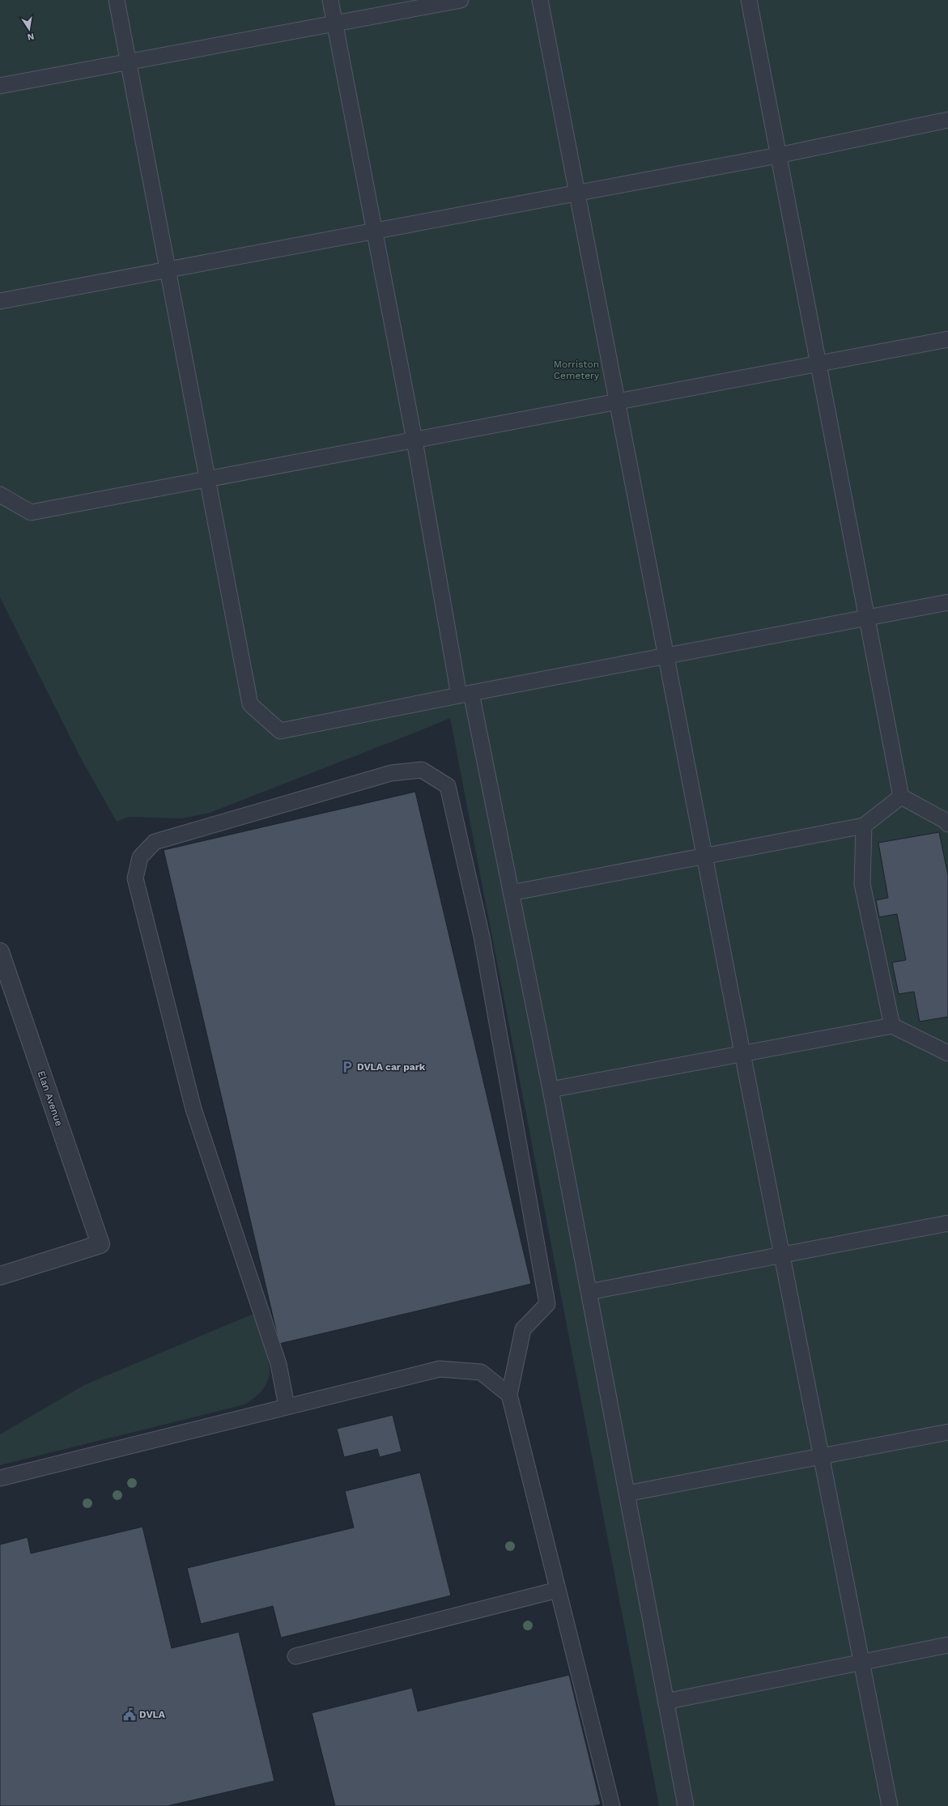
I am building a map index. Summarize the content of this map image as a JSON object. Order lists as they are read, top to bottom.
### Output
{
  "streets": {
    "street": ["Elan Avenue"]
  },
  "parks": ["Morriston Cemetery"],
  "places": {
    "parking": ["DVLA car park"],
    "public building": ["DVLA"]
  },
  "north": "bottom"
}
